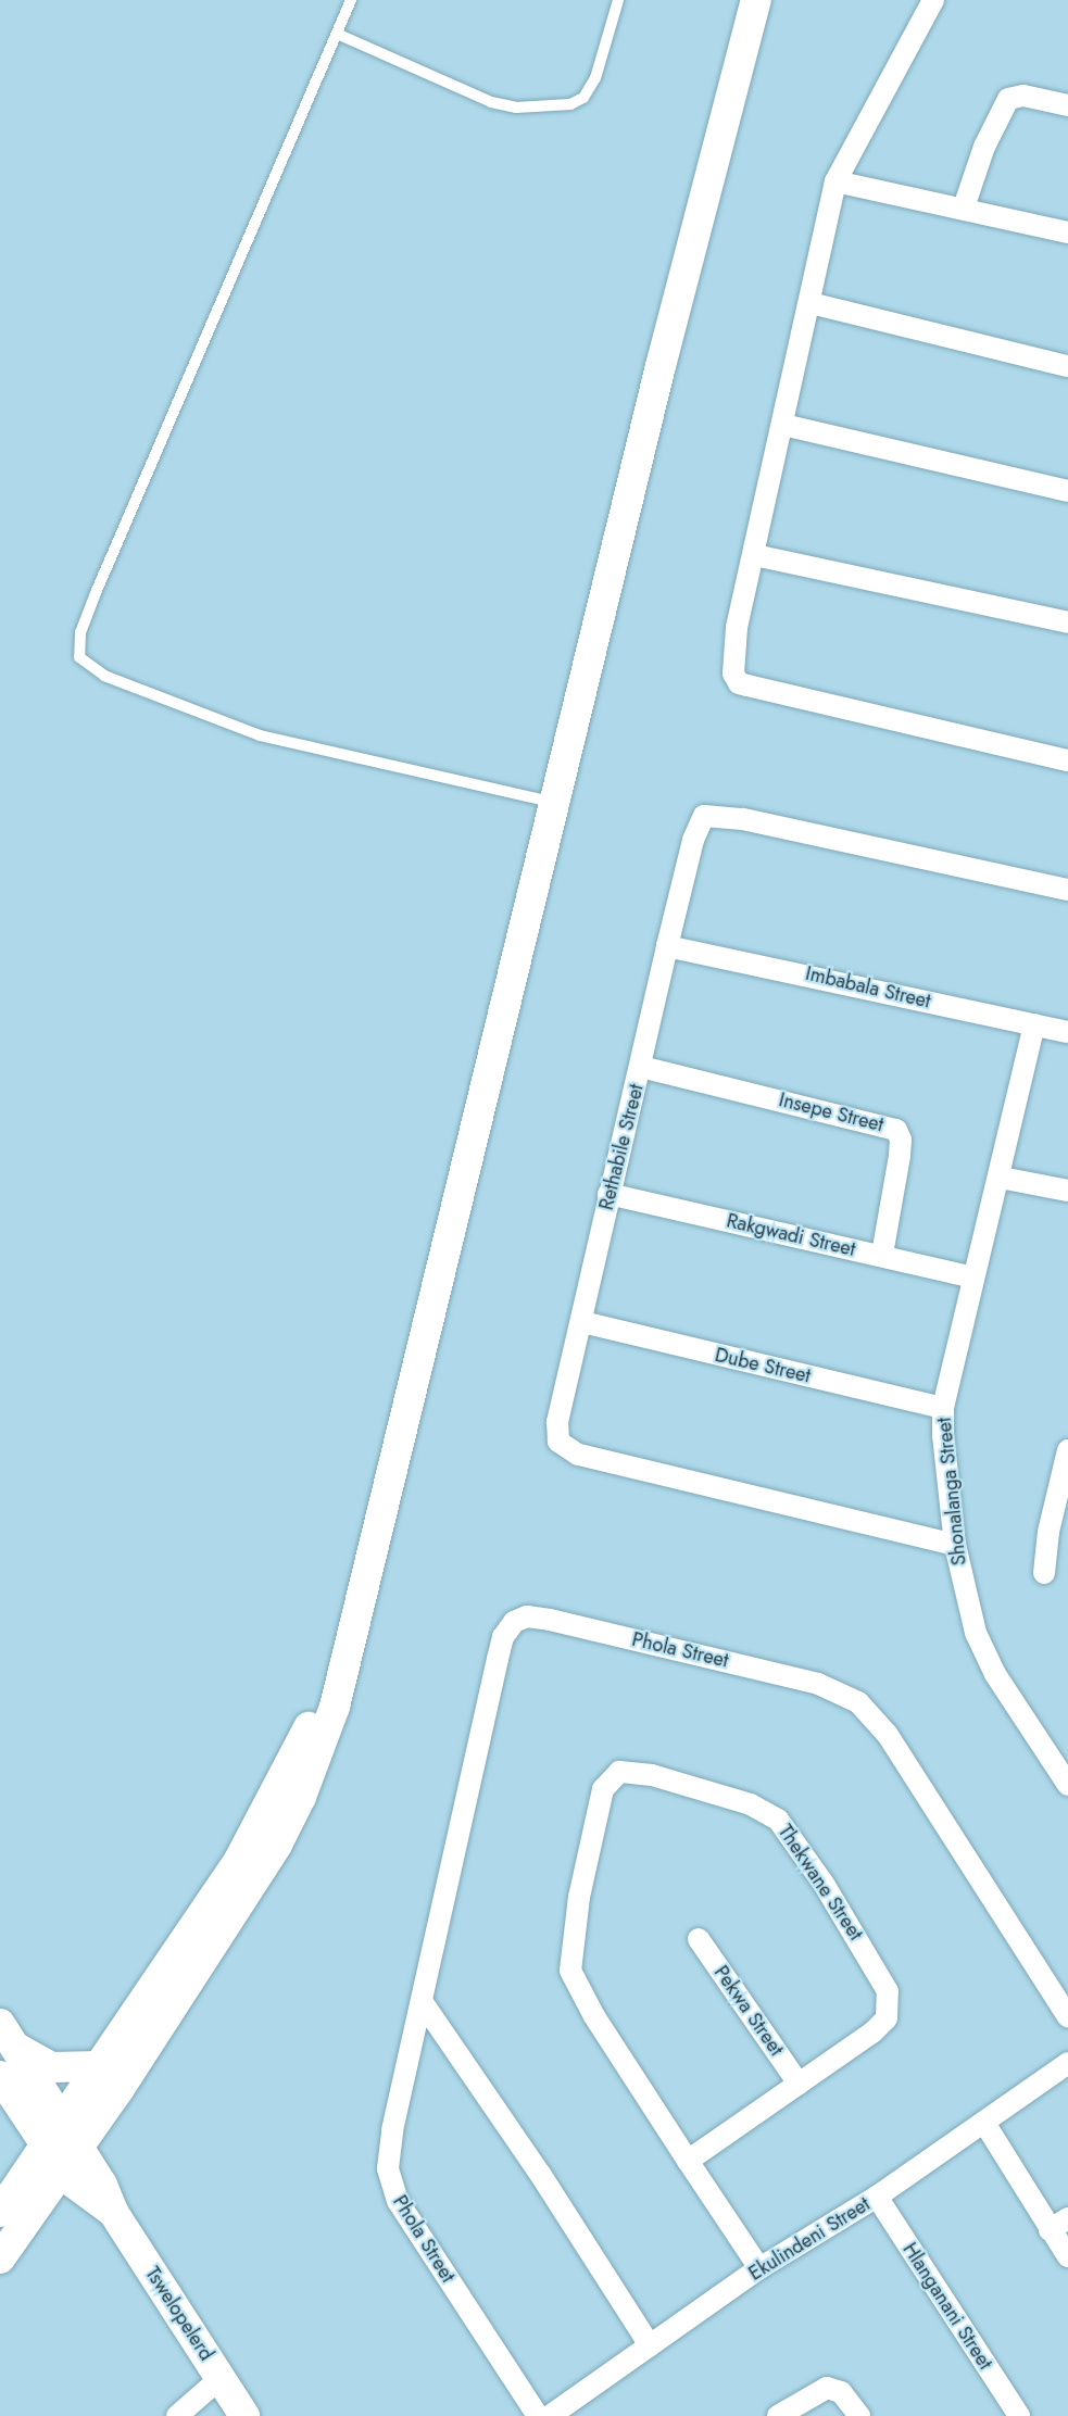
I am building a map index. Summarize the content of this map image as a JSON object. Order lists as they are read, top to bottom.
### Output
{
  "streets": {
    "main road": ["Tswelopelerd"],
    "street": [
      "Imbabala Street",
      "Insepe Street",
      "Rethabile Street",
      "Rakgwadi Street",
      "Dube Street",
      "Shonalanga Street",
      "Phola Street",
      "Thekwane Street",
      "Pekwa Street",
      "Ekulindeni Street",
      "Hlanganani Street"
    ]
  },
  "crossings": [
    ["Imbabala Street", "Rethabile Street"],
    ["Imbabala Street", "Shonalanga Street"],
    ["Insepe Street", "Rethabile Street"],
    ["Insepe Street", "Rakgwadi Street"],
    ["Rethabile Street", "Rakgwadi Street"],
    ["Rethabile Street", "Dube Street"],
    ["Rethabile Street", "Shonalanga Street"],
    ["Rakgwadi Street", "Shonalanga Street"],
    ["Dube Street", "Shonalanga Street"],
    ["Thekwane Street", "Pekwa Street"],
    ["Thekwane Street", "Ekulindeni Street"],
    ["Ekulindeni Street", "Hlanganani Street"]
  ]
}
